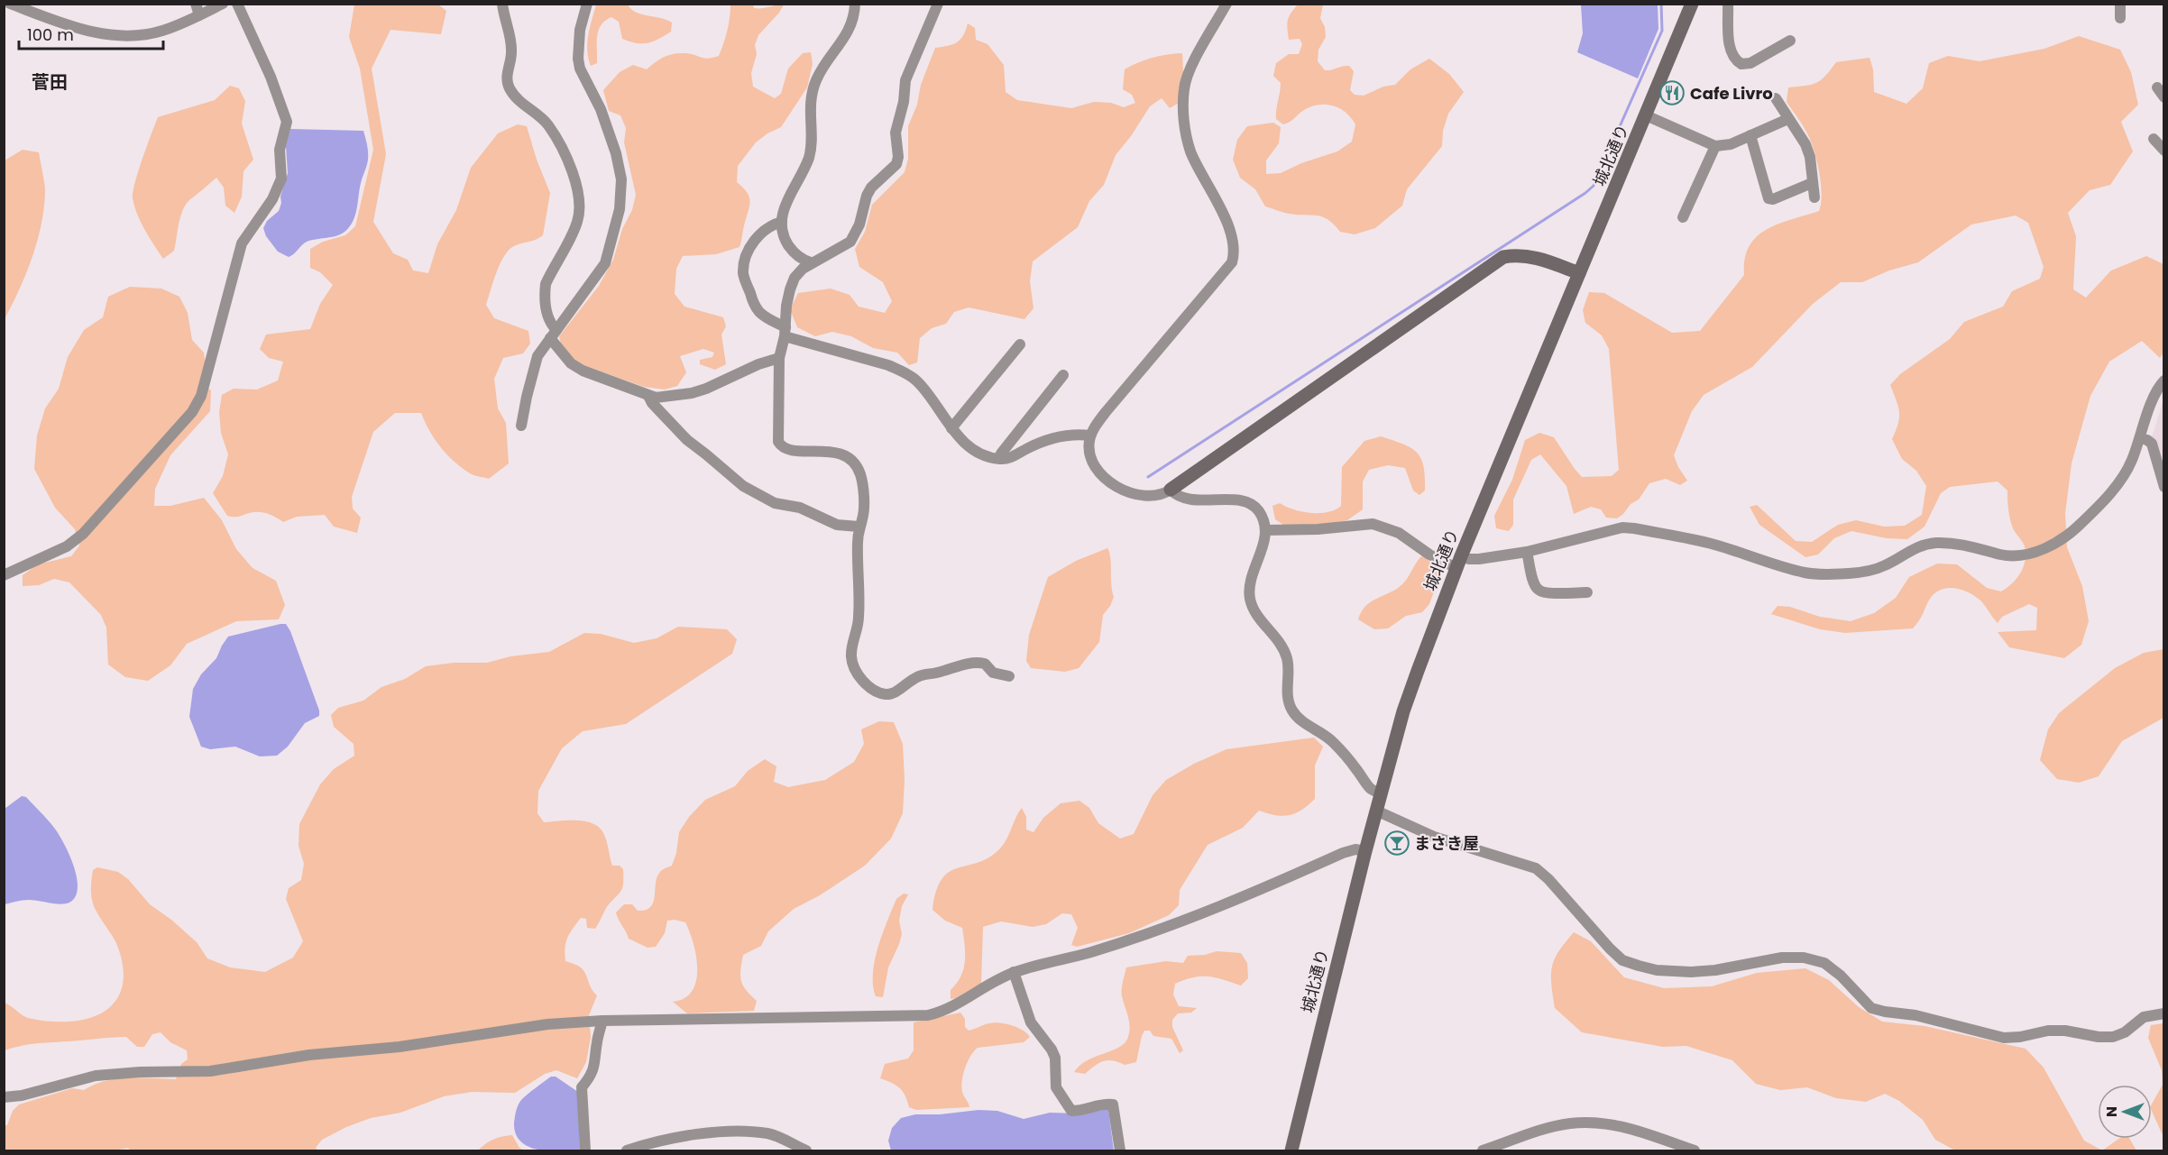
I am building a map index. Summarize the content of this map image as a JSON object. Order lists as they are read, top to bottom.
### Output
{
  "streets": {
    "street": ["城北通り"]
  },
  "districts": ["菅田"],
  "places": {
    "restaurant": ["Cafe Livro"],
    "bar": ["まさき屋"]
  },
  "scale_bar": "100 m",
  "north": "left"
}
